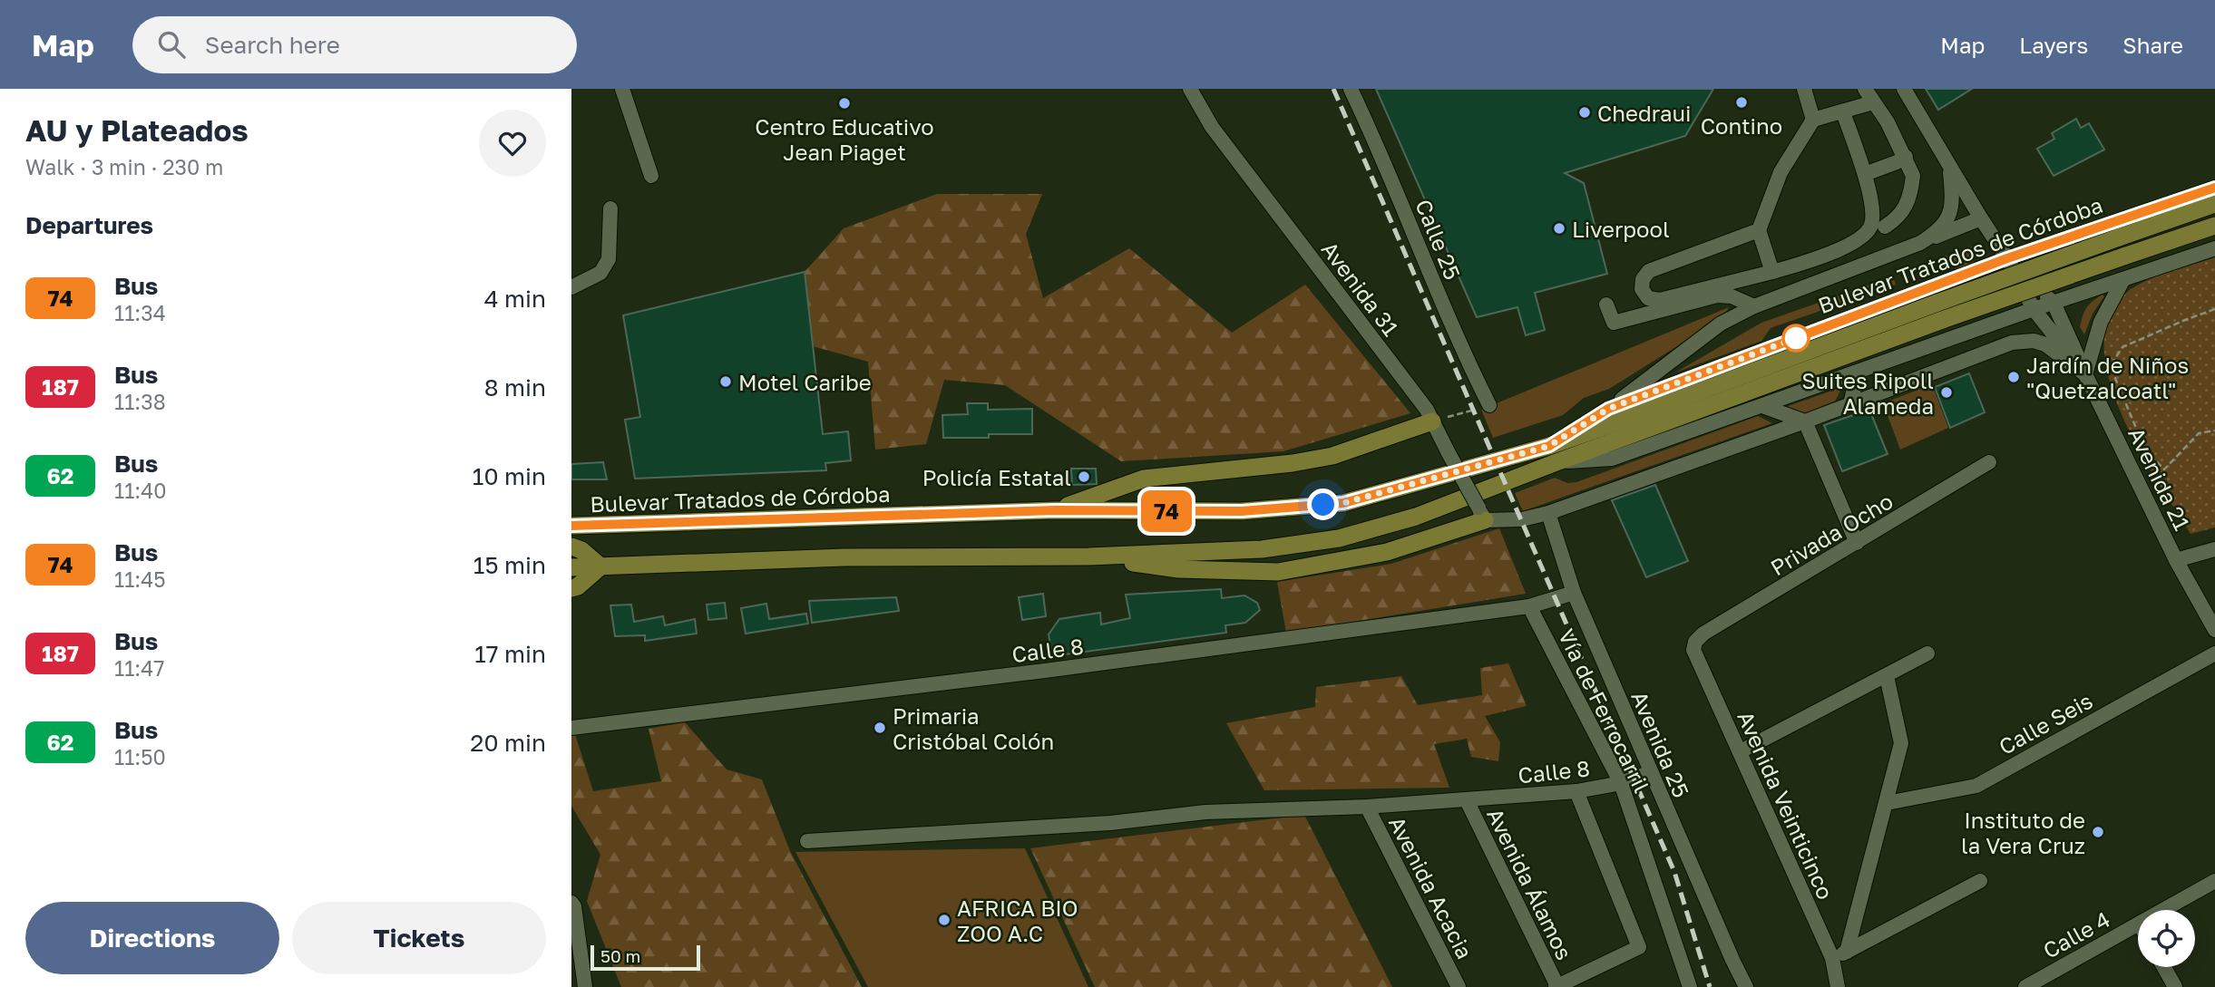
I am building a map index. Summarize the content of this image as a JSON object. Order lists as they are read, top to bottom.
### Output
{
  "streets": {
    "main road": ["Bulevar Tratados de Córdoba"],
    "street": [
      "Calle 25",
      "Avenida 31",
      "Avenida 21",
      "Privada Ocho",
      "Calle 8",
      "Vía de Ferrocarril",
      "Calle Seis",
      "Avenida 25",
      "Avenida Veinticinco",
      "Avenida Álamos",
      "Avenida Acacia",
      "Calle 4"
    ]
  },
  "crossings": [
    ["Bulevar Tratados de Córdoba", "Avenida 21"],
    ["Privada Ocho", "Avenida Veinticinco"],
    ["Calle 8", "Vía de Ferrocarril"],
    ["Calle 8", "Avenida 25"],
    ["Calle 8", "Avenida Álamos"],
    ["Calle 8", "Avenida Acacia"],
    ["Vía de Ferrocarril", "Avenida 25"]
  ],
  "places": [
    "Contino",
    "Centro Educativo Jean Piaget",
    "Chedraui",
    "Liverpool",
    "Jardín de Niños \"Quetzalcoatl\"",
    "Motel Caribe",
    "Suites Ripoll Alameda",
    "Policía Estatal",
    "Primaria Cristóbal Colón",
    "Instituto de la Vera Cruz",
    "AFRICA BIO ZOO A.C"
  ],
  "lines": ["bus line 74"],
  "scale_bar": "50 m",
  "page": {
    "header": "Map",
    "search": "Search here",
    "nav": ["Map", "Layers", "Share"],
    "heading": [
      ["AU y Plateados", "Walk · 3 min · 230 m"],
      "Departures"
    ],
    "on_map": "74",
    "list": [
      {
        "mark": "74",
        "name": "Bus",
        "note": "11:34",
        "value": "4 min"
      },
      {
        "mark": "187",
        "name": "Bus",
        "note": "11:38",
        "value": "8 min"
      },
      {
        "mark": "62",
        "name": "Bus",
        "note": "11:40",
        "value": "10 min"
      },
      {
        "mark": "74",
        "name": "Bus",
        "note": "11:45",
        "value": "15 min"
      },
      {
        "mark": "187",
        "name": "Bus",
        "note": "11:47",
        "value": "17 min"
      },
      {
        "mark": "62",
        "name": "Bus",
        "note": "11:50",
        "value": "20 min"
      }
    ],
    "buttons": ["Directions", "Tickets"],
    "scale": "50 m"
  }
}
